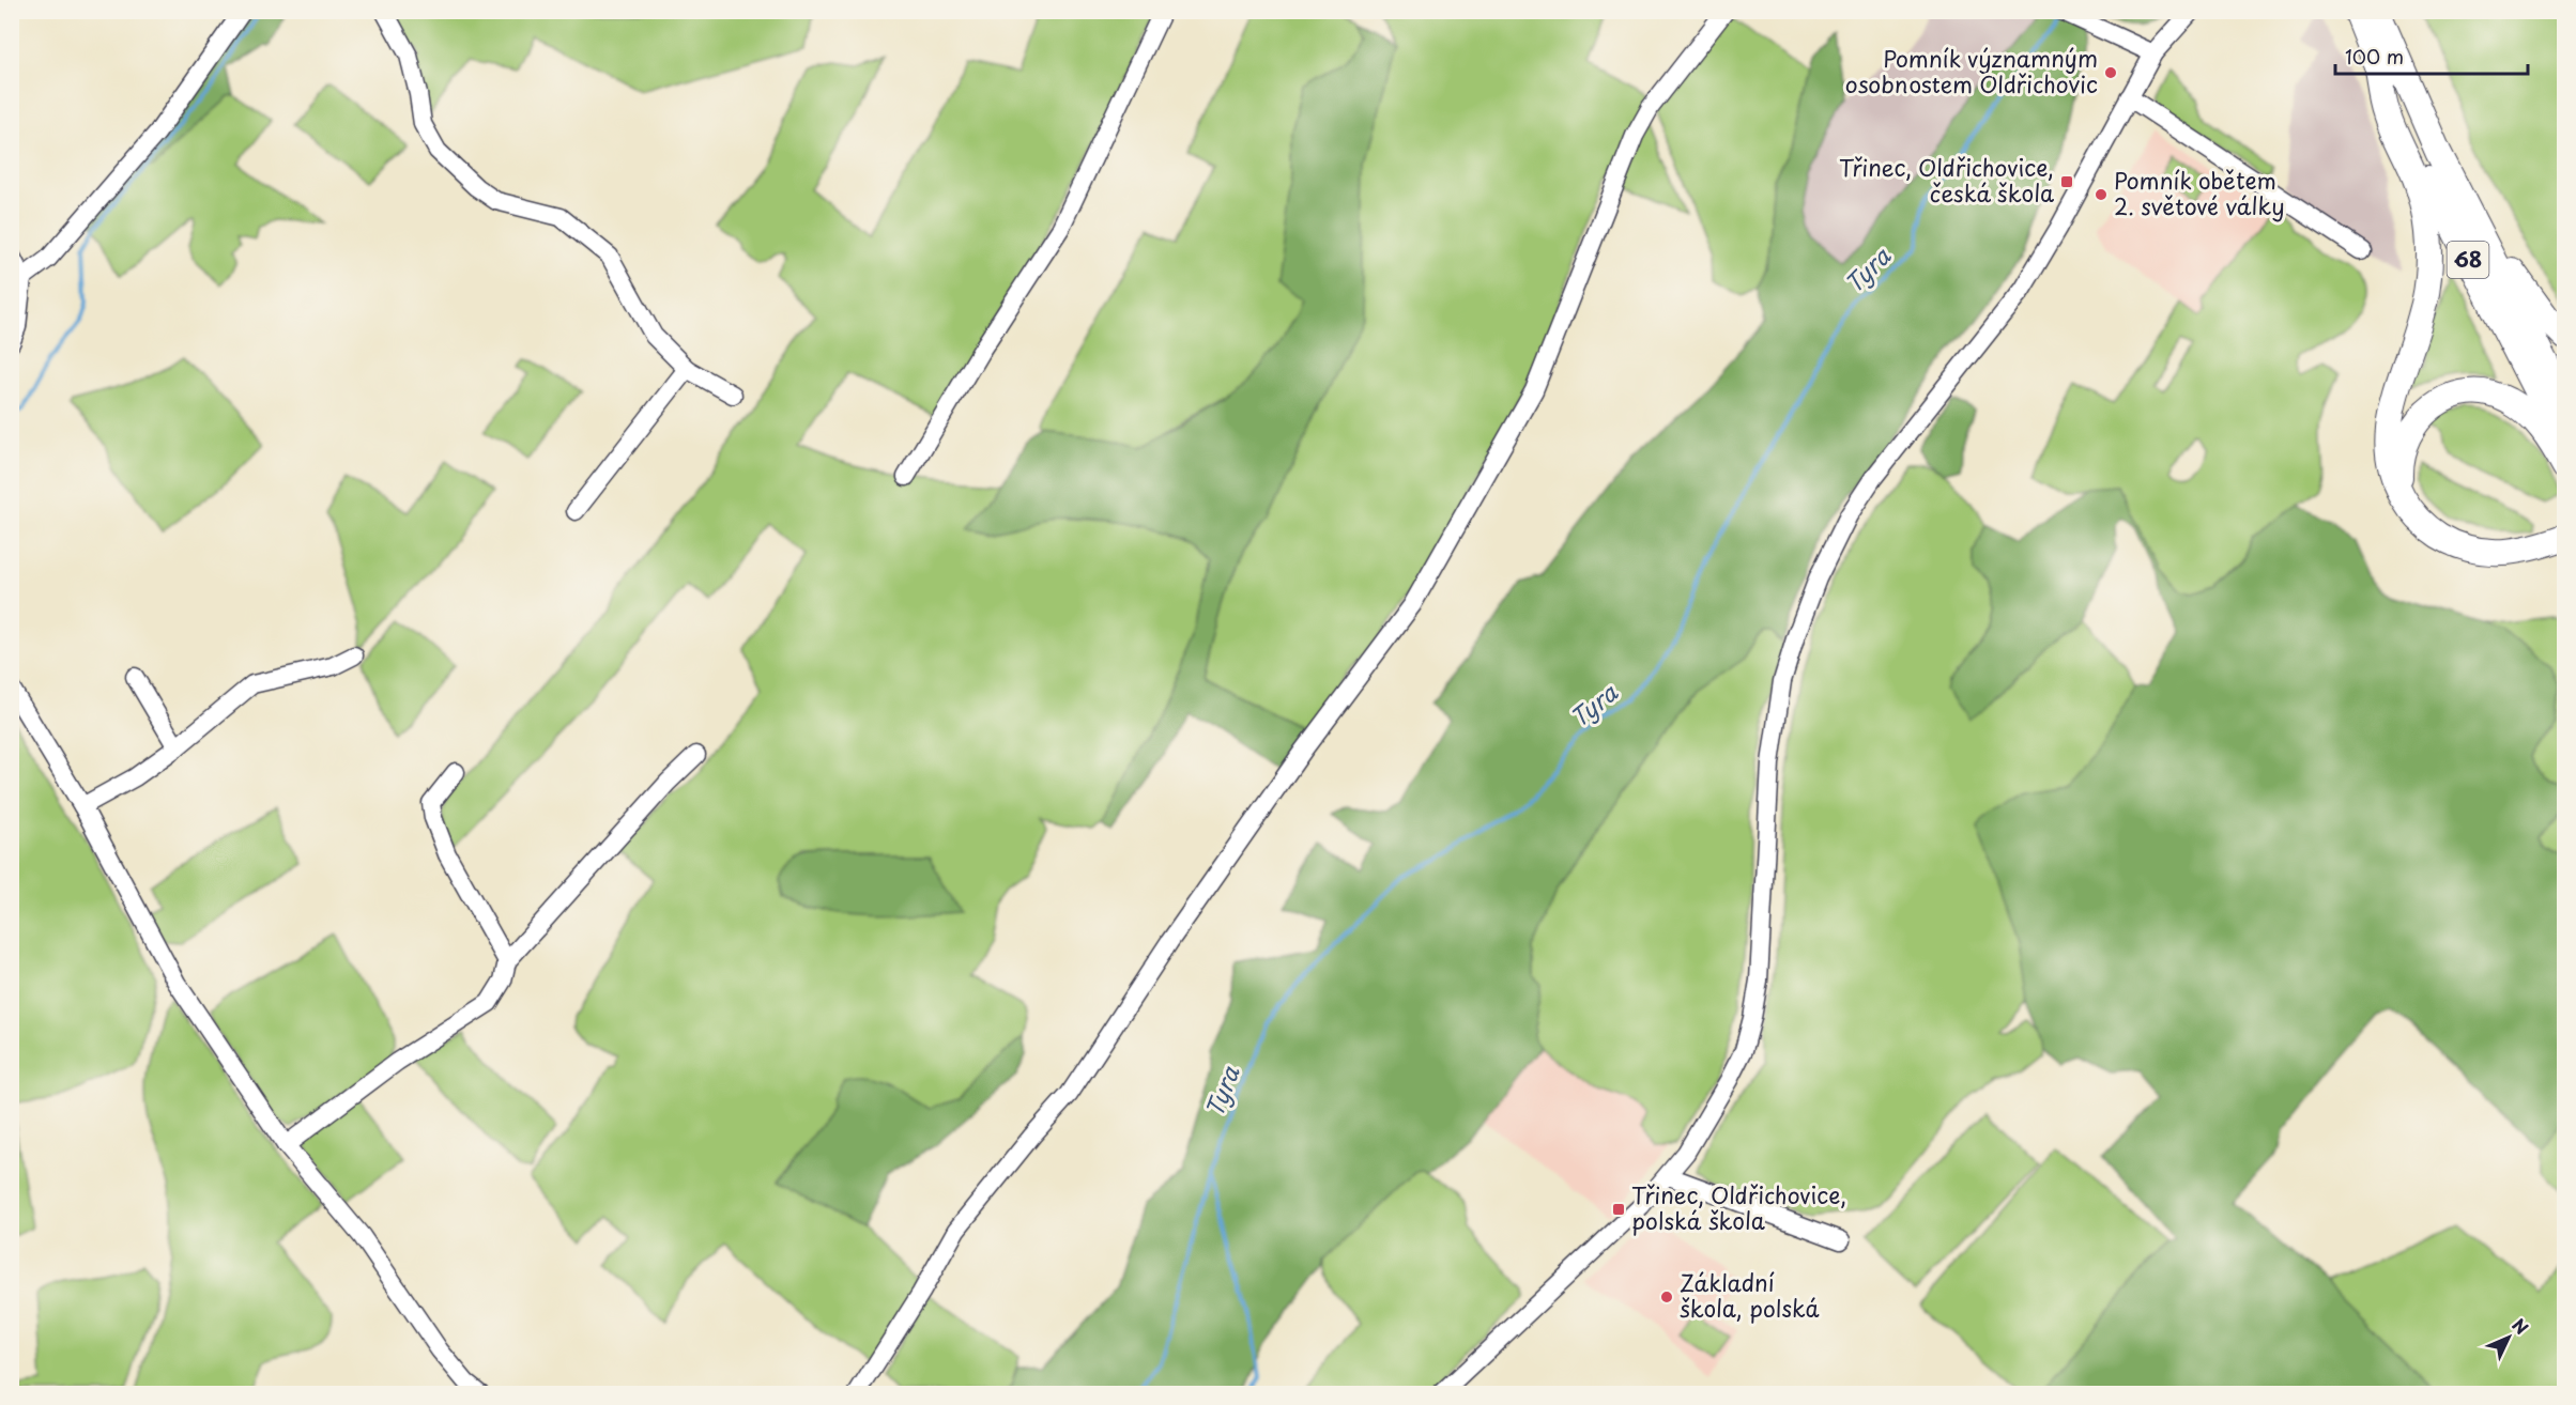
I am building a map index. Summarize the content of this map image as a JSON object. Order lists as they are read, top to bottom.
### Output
{
  "streets": {
    "highway": ["68"]
  },
  "water": ["Tyra"],
  "places": {
    "other": ["Pomník významným osobnostem Oldřichovic", "Pomník obětem 2. světové války", "Základní škola, polská"],
    "transit": ["Třinec, Oldřichovice, česká škola", "Třinec, Oldřichovice, polská škola"]
  },
  "scale_bar": "100 m",
  "north": "top right"
}
